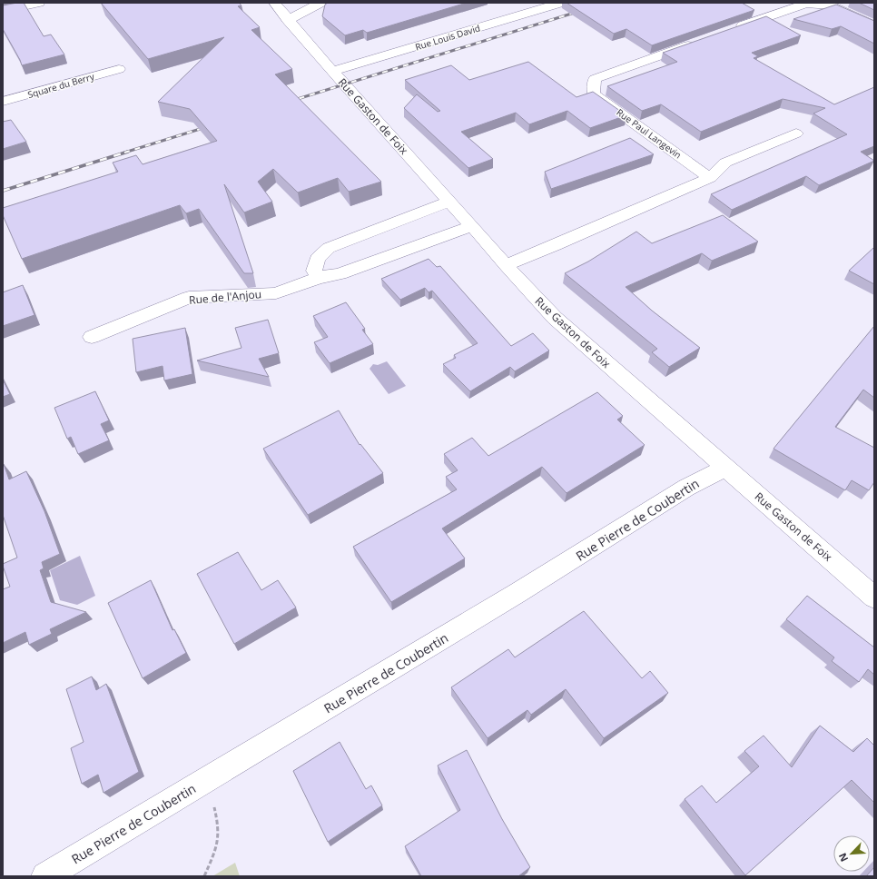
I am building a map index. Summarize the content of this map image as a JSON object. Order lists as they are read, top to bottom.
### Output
{
  "streets": {
    "street": [
      "Rue Louis David",
      "Square du Berry",
      "Rue Gaston de Foix",
      "Rue Paul Langevin",
      "Rue de l'Anjou",
      "Rue Pierre de Coubertin"
    ]
  },
  "crossings": [
    ["Rue Louis David", "Rue Gaston de Foix"],
    ["Rue Gaston de Foix", "Rue de l'Anjou"],
    ["Rue Gaston de Foix", "Rue Pierre de Coubertin"]
  ],
  "north": "bottom left"
}
